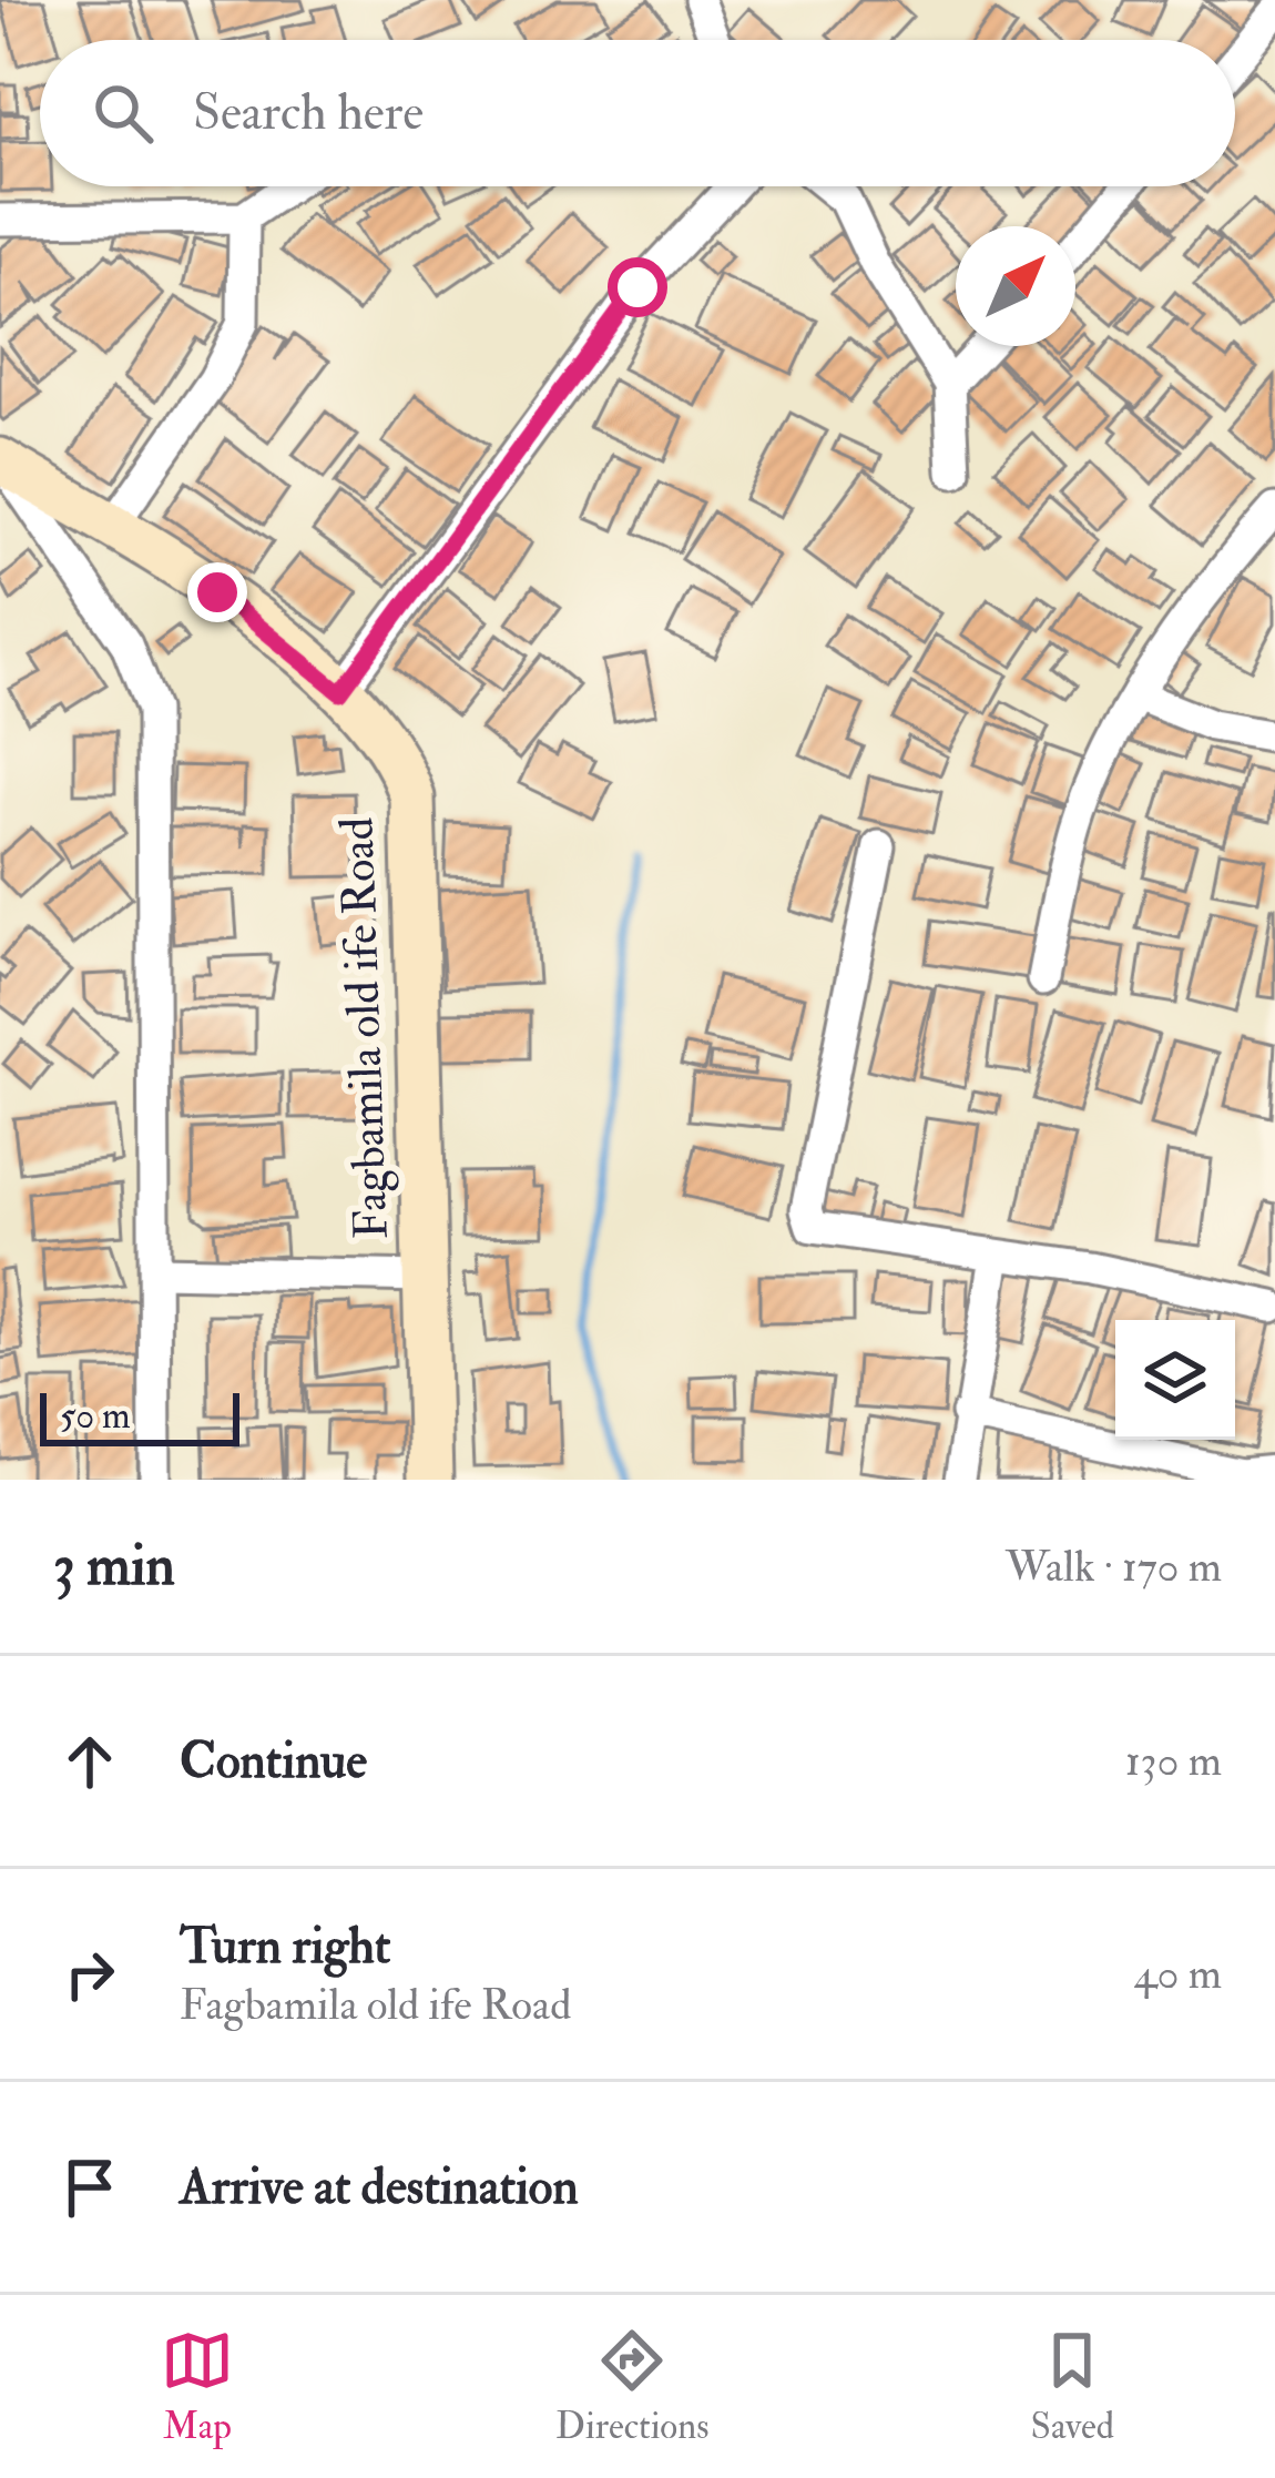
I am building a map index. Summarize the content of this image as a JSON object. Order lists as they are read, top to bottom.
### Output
{
  "streets": {
    "street": ["Fagbamila old ife Road"]
  },
  "scale_bar": "50 m",
  "north": "top right",
  "page": {
    "search": "Search here",
    "scale": "50 m",
    "heading": ["3 min", "Walk · 170 m"],
    "list": [
      ["Continue", "130 m"],
      ["Turn right", "Fagbamila old ife Road", "40 m"],
      "Arrive at destination"
    ],
    "nav": ["Map", "Directions", "Saved"]
  }
}
